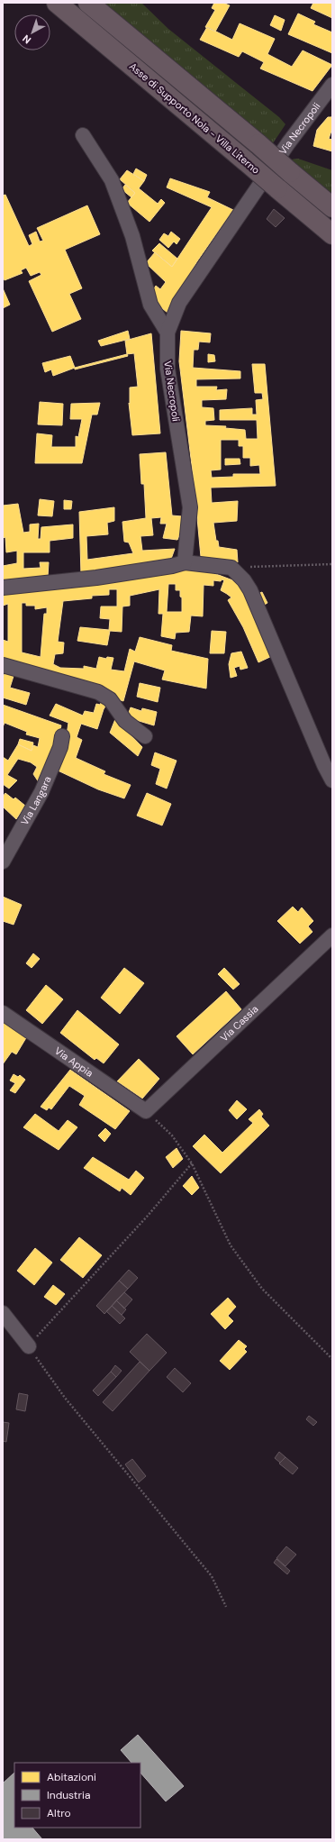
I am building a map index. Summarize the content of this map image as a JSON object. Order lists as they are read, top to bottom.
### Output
{
  "streets": {
    "highway": ["Asse di Supporto Nola - Villa Literno"],
    "street": [
      "Via Necropoli",
      "Via Langara",
      "Via Cassia",
      "Via Appia"
    ]
  },
  "crossings": [
    ["Via Cassia", "Via Appia"]
  ],
  "legend": ["Abitazioni", "Industria", "Altro"],
  "north": "bottom left"
}
